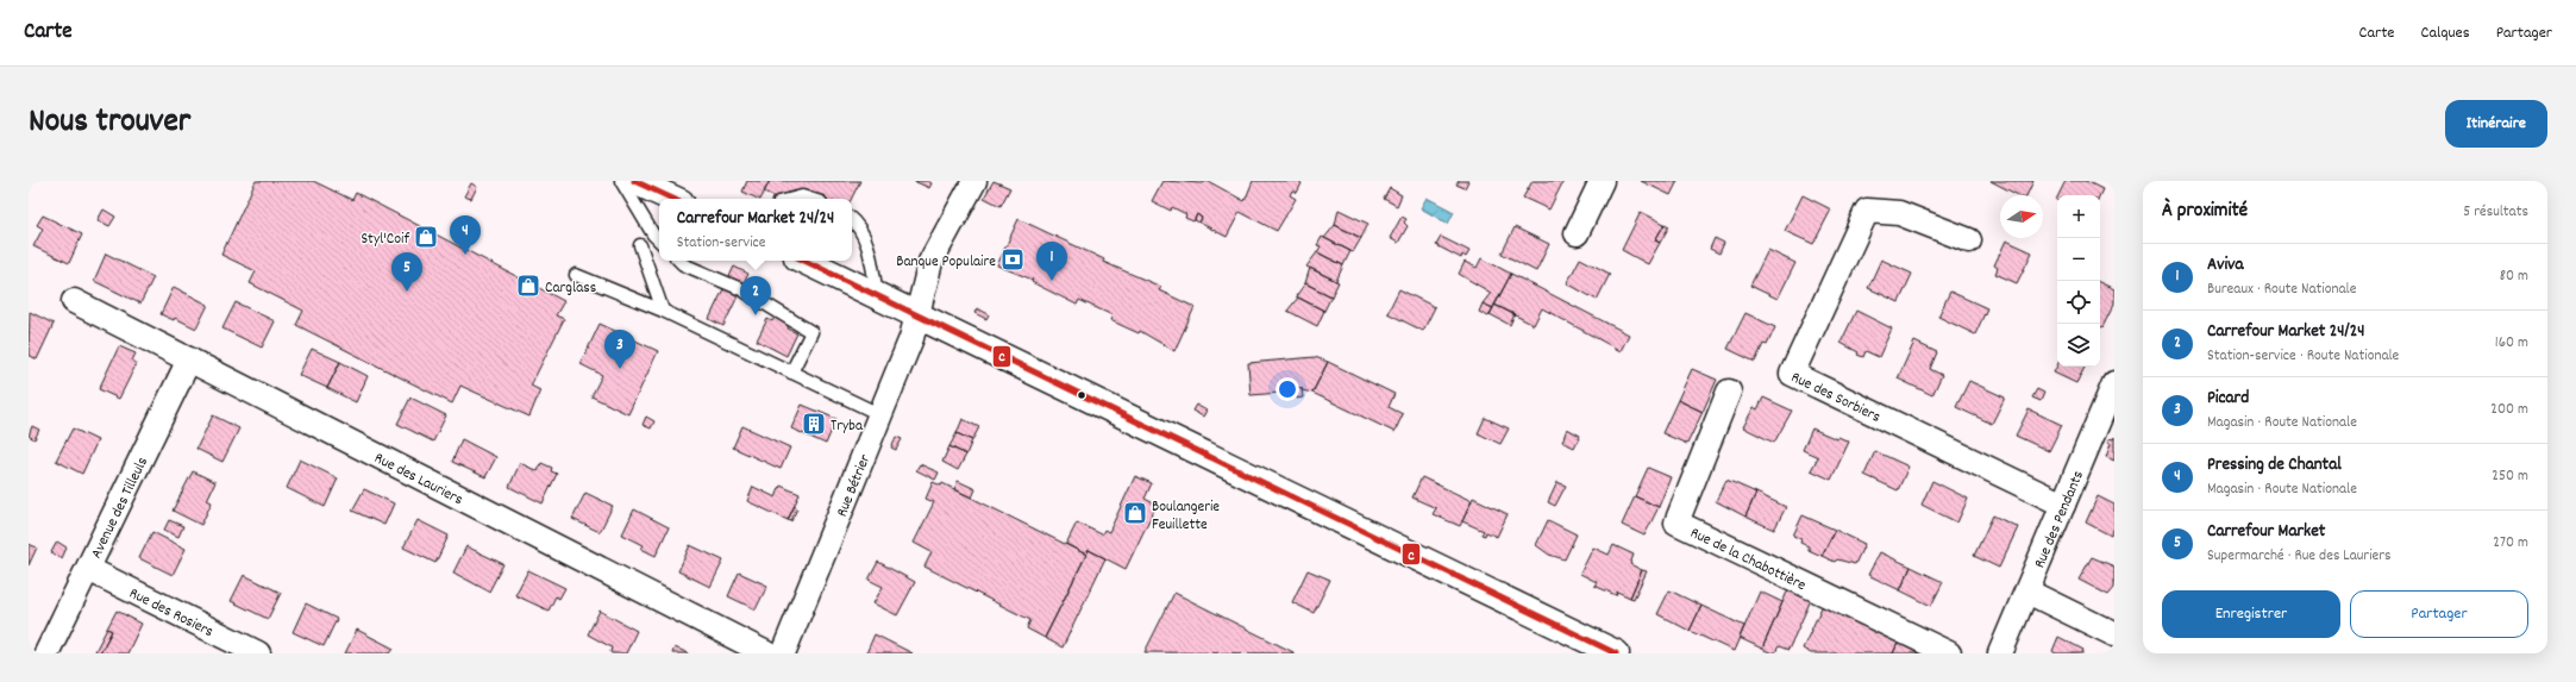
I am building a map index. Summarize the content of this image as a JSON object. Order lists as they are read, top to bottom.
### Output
{
  "streets": {
    "street": [
      "Rue des Sorbiers",
      "Rue des Lauriers",
      "Rue Bétrier",
      "Avenue des Tilleuls",
      "Rue des Pendants",
      "Rue de la Chabottière",
      "Rue des Rosiers"
    ]
  },
  "crossings": [
    ["Rue des Sorbiers", "Rue des Pendants"],
    ["Rue des Lauriers", "Avenue des Tilleuls"],
    ["Avenue des Tilleuls", "Rue des Rosiers"]
  ],
  "places": {
    "shop": ["Styl'Coif", "Carglass", "Boulangerie Feuillette"],
    "bank": ["Banque Populaire"],
    "building": ["Tryba"]
  },
  "lines": ["transit line C"],
  "north": "right",
  "page": {
    "header": "Carte",
    "nav": ["Carte", "Calques", "Partager"],
    "title": "Nous trouver",
    "buttons": [
      "Itinéraire",
      ["Enregistrer", "Partager"]
    ],
    "heading": ["À proximité", "5 résultats"],
    "map_buttons": ["+", "−"],
    "popup": ["Carrefour Market 24/24", "Station-service"],
    "pins": [
      "4",
      "1",
      "5",
      "2",
      "3"
    ],
    "list": [
      {
        "mark": "1",
        "name": "Aviva",
        "note": "Bureaux · Route Nationale",
        "value": "80 m"
      },
      {
        "mark": "2",
        "name": "Carrefour Market 24/24",
        "note": "Station-service · Route Nationale",
        "value": "160 m"
      },
      {
        "mark": "3",
        "name": "Picard",
        "note": "Magasin · Route Nationale",
        "value": "200 m"
      },
      {
        "mark": "4",
        "name": "Pressing de Chantal",
        "note": "Magasin · Route Nationale",
        "value": "250 m"
      },
      {
        "mark": "5",
        "name": "Carrefour Market",
        "note": "Supermarché · Rue des Lauriers",
        "value": "270 m"
      }
    ]
  }
}
